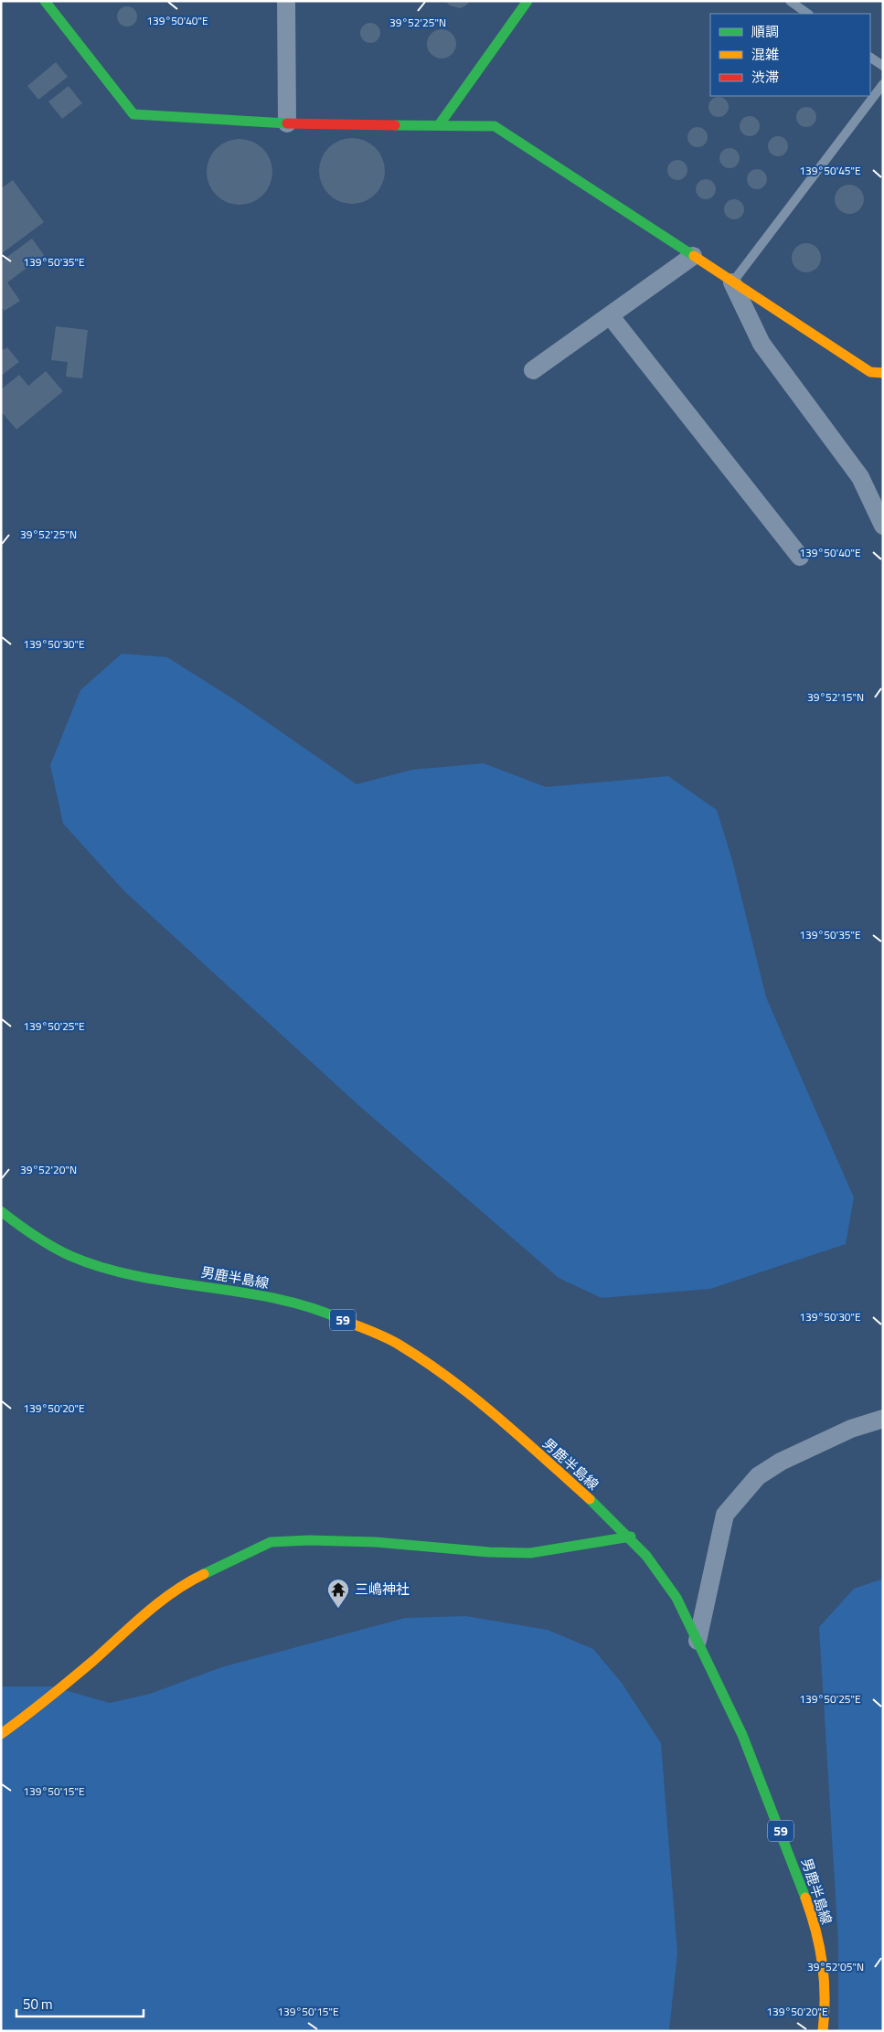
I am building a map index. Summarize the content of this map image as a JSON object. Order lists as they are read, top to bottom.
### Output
{
  "streets": {
    "street": ["男鹿半島線", "59"]
  },
  "places": {
    "temple": ["三嶋神社"]
  },
  "legend": ["順調", "混雑", "渋滞"],
  "scale_bar": "50 m",
  "coordinates": [
    "139°50'40\"E",
    "39°52'25\"N",
    "139°50'45\"E",
    "139°50'35\"E",
    "139°50'30\"E",
    "39°52'15\"N",
    "139°50'25\"E",
    "39°52'20\"N",
    "139°50'20\"E",
    "139°50'15\"E",
    "39°52'05\"N"
  ]
}
